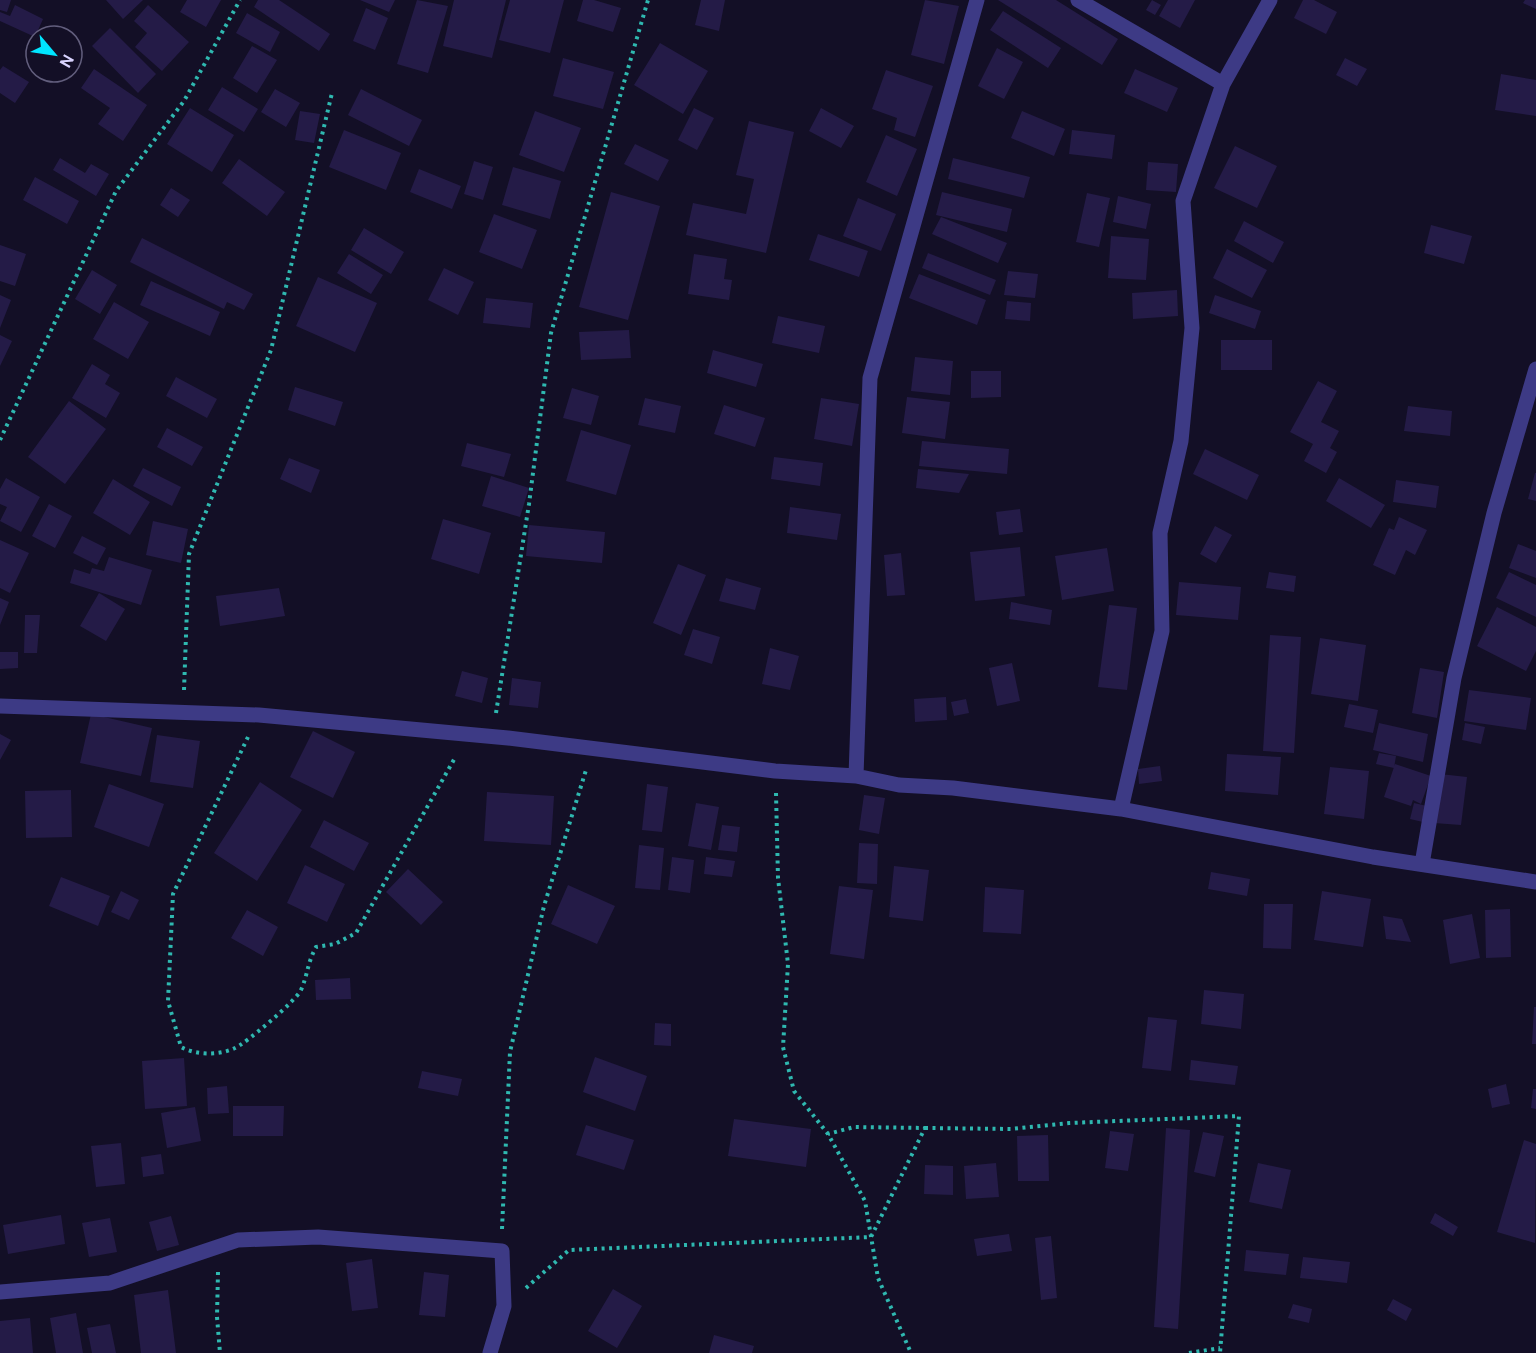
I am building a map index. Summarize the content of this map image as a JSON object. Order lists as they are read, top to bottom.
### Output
{
  "north": "bottom right"
}
